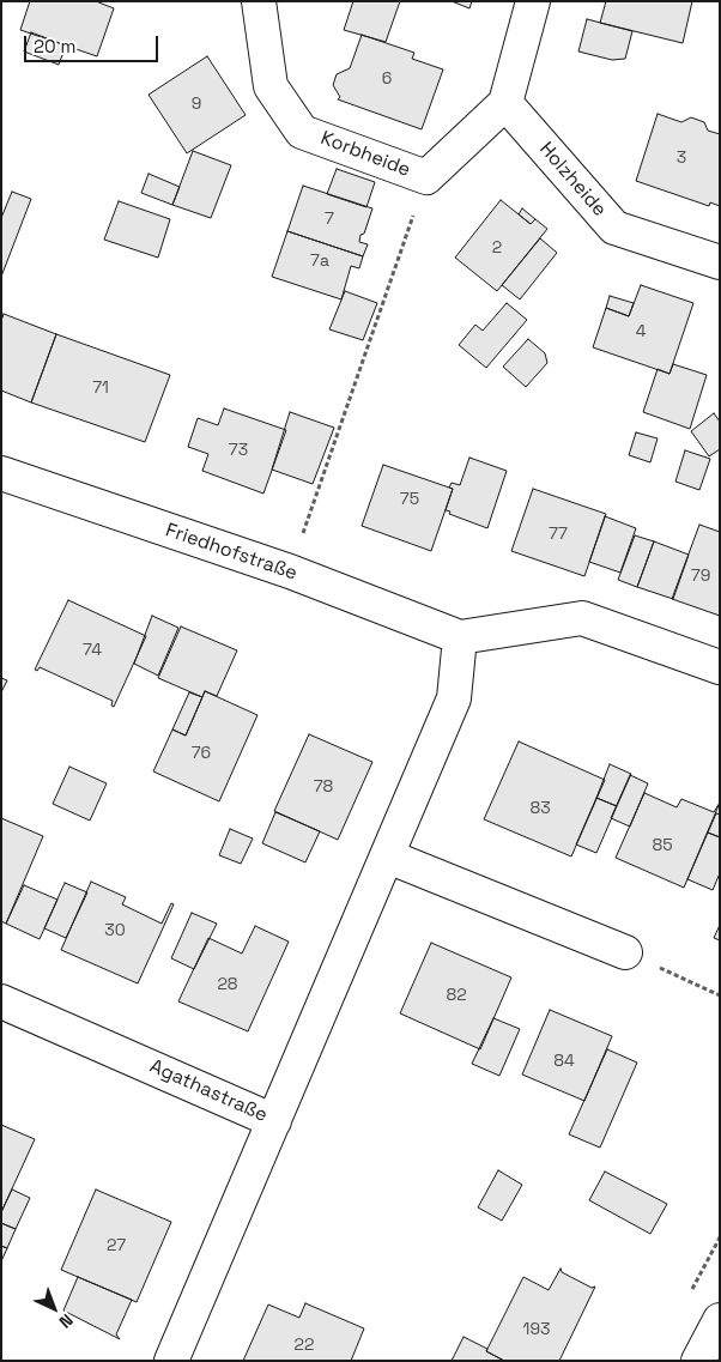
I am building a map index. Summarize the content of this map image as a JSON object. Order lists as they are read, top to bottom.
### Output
{
  "streets": {
    "street": [
      "Korbheide",
      "Holzheide",
      "Friedhofstraße",
      "Agathastraße"
    ]
  },
  "crossings": [
    ["Korbheide", "Holzheide"]
  ],
  "house_numbers": [
    "6",
    "9",
    "3",
    "7",
    "2",
    "7a",
    "4",
    "71",
    "73",
    "75",
    "77",
    "79",
    "74",
    "76",
    "78",
    "83",
    "85",
    "30",
    "28",
    "82",
    "84",
    "27",
    "193",
    "22"
  ],
  "scale_bar": "20 m",
  "north": "bottom right"
}
